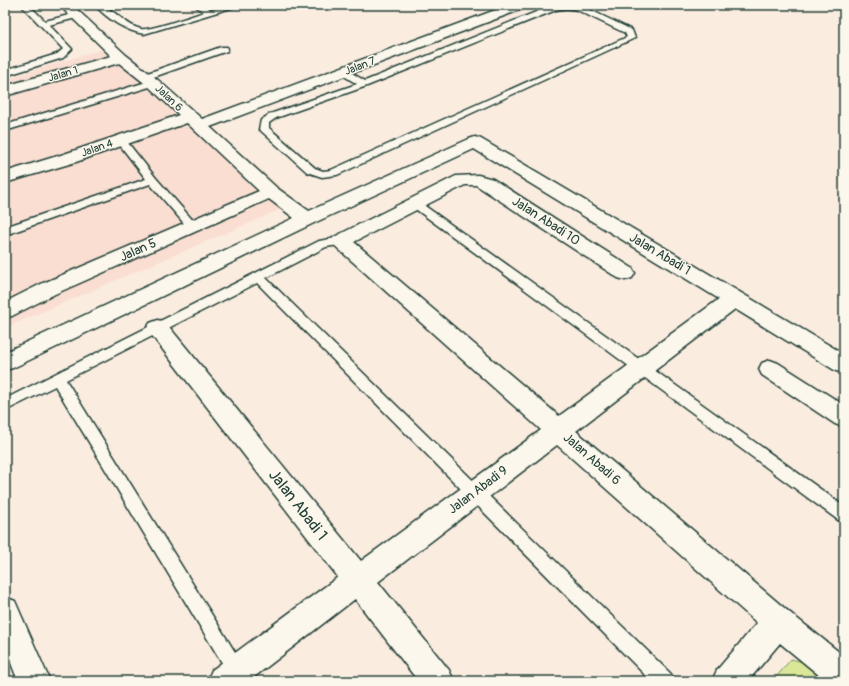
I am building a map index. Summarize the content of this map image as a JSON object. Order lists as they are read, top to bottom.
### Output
{
  "streets": {
    "street": [
      "Jalan 7",
      "Jalan 1",
      "Jalan 6",
      "Jalan 4",
      "Jalan Abadi 10",
      "Jalan 5",
      "Jalan Abadi 1",
      "Jalan Abadi 6",
      "Jalan Abadi 9"
    ]
  },
  "crossings": [
    ["Jalan 7", "Jalan 6"],
    ["Jalan 7", "Jalan 4"],
    ["Jalan 1", "Jalan 6"],
    ["Jalan 6", "Jalan 4"],
    ["Jalan 6", "Jalan 5"],
    ["Jalan 6", "Jalan Abadi 1"],
    ["Jalan Abadi 1", "Jalan Abadi 9"],
    ["Jalan Abadi 6", "Jalan Abadi 9"]
  ]
}
